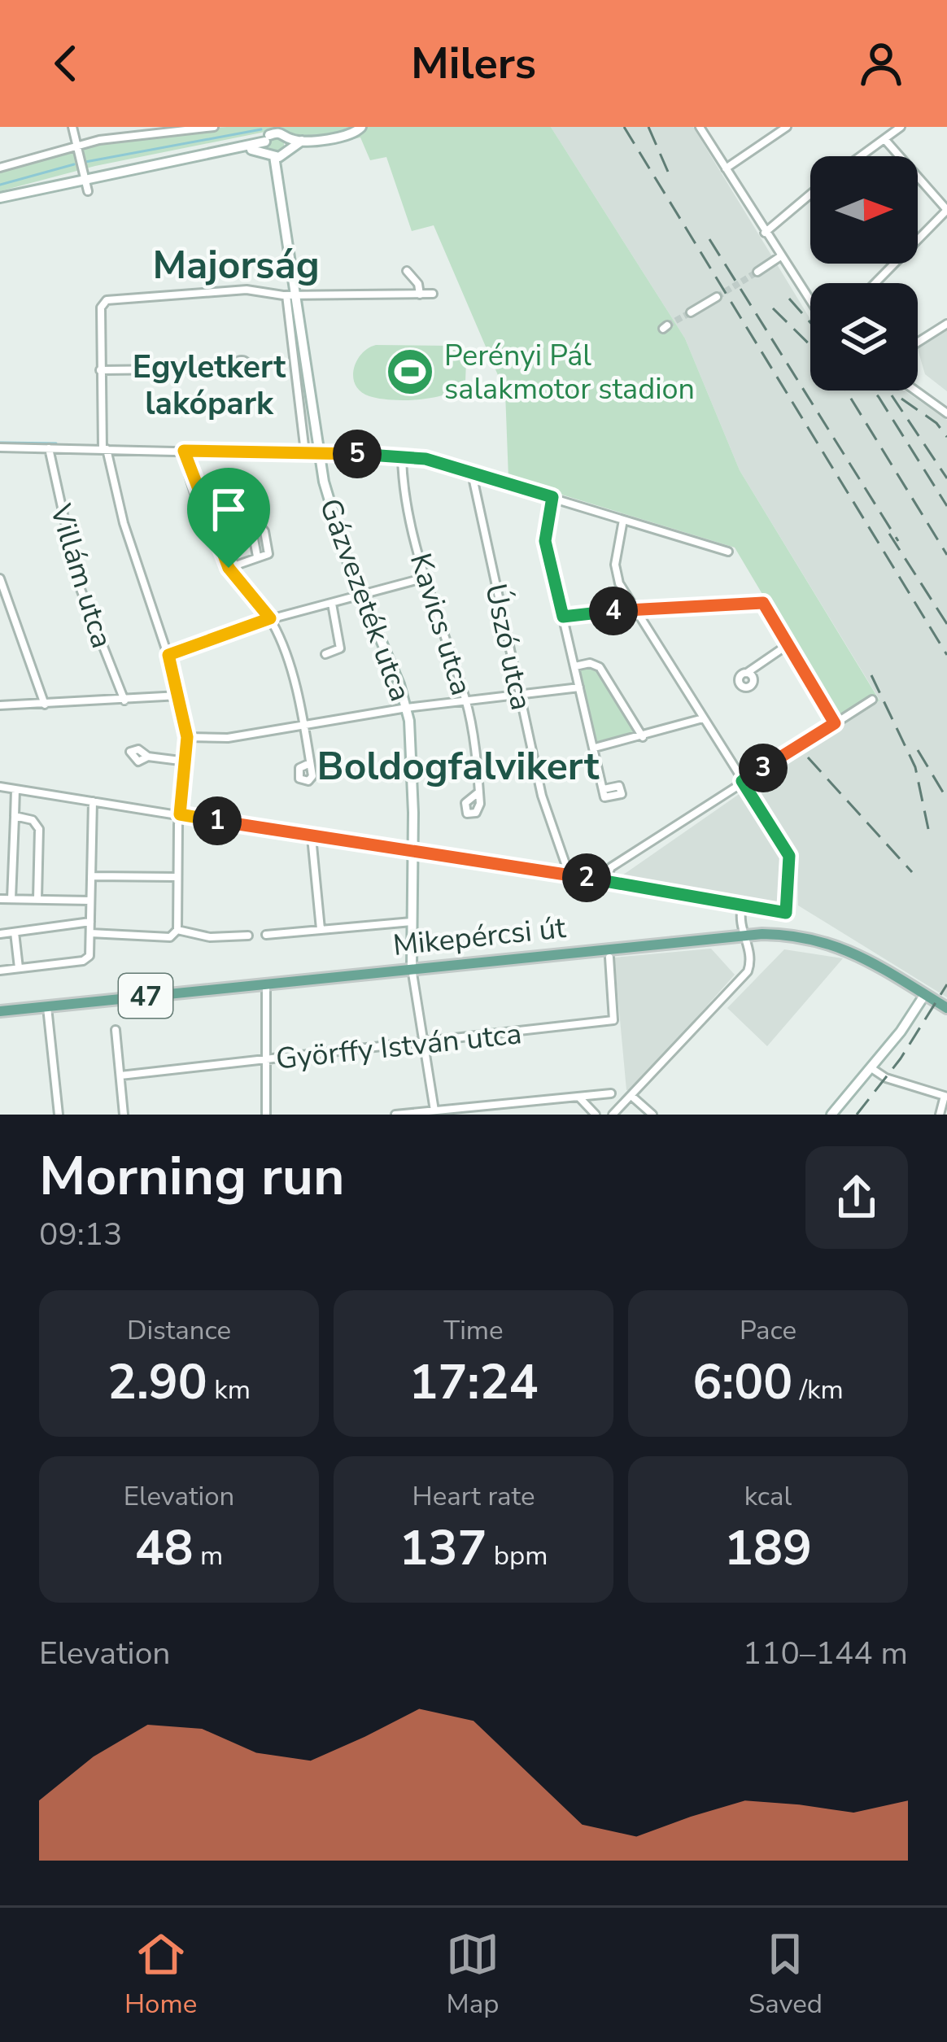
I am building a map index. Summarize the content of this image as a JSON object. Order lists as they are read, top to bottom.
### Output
{
  "streets": {
    "main road": ["Mikepércsi út", "47"],
    "street": [
      "Villám utca",
      "Gázvezeték utca",
      "Kavics utca",
      "Úszó utca",
      "Györffy István utca"
    ]
  },
  "crossings": [
    ["Gázvezeték utca", "Mikepércsi út"]
  ],
  "districts": ["Majorság", "Egyletkert lakópark", "Boldogfalvikert"],
  "places": {
    "sports": ["Perényi Pál salakmotor stadion"]
  },
  "north": "right",
  "page": {
    "header": "Milers",
    "pins": [
      "5",
      "4",
      "3",
      "1",
      "2"
    ],
    "heading": ["Morning run", "09:13"],
    "stats": [
      ["Distance", "2.90 km"],
      ["Time", "17:24"],
      ["Pace", "6:00 /km"],
      ["Elevation", "48 m"],
      ["Heart rate", "137 bpm"],
      ["kcal", "189"]
    ],
    "chart": ["Elevation", "110–144 m"],
    "tabs": ["Home", "Map", "Saved"]
  }
}
